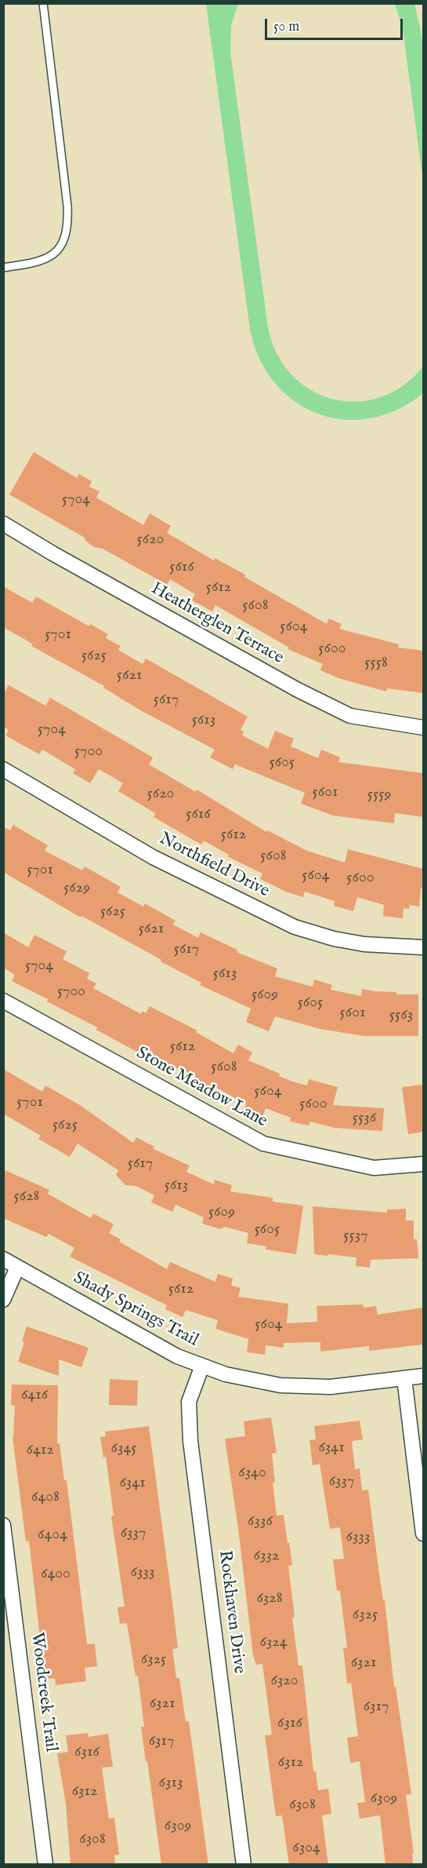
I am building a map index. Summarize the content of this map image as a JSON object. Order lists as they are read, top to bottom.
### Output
{
  "streets": {
    "street": [
      "Heatherglen Terrace",
      "Northfield Drive",
      "Stone Meadow Lane",
      "Shady Springs Trail",
      "Rockhaven Drive",
      "Woodcreek Trail"
    ]
  },
  "crossings": [
    ["Shady Springs Trail", "Rockhaven Drive"]
  ],
  "house_numbers": [
    "5704",
    "5620",
    "5616",
    "5612",
    "5608",
    "5604",
    "5701",
    "5600",
    "5625",
    "5558",
    "5621",
    "5617",
    "5613",
    "5704",
    "5700",
    "5605",
    "5601",
    "5620",
    "5559",
    "5616",
    "5612",
    "5608",
    "5701",
    "5604",
    "5600",
    "5629",
    "5625",
    "5621",
    "5617",
    "5704",
    "5613",
    "5700",
    "5609",
    "5605",
    "5601",
    "5563",
    "5612",
    "5608",
    "5604",
    "5701",
    "5600",
    "5536",
    "5625",
    "5617",
    "5613",
    "5628",
    "5609",
    "5605",
    "5537",
    "5612",
    "5604",
    "6416",
    "6341",
    "6345",
    "6412",
    "6340",
    "6337",
    "6341",
    "6408",
    "6336",
    "6337",
    "6404",
    "6333",
    "6332",
    "6333",
    "6400",
    "6328",
    "6325",
    "6324",
    "6325",
    "6321",
    "6320",
    "6321",
    "6317",
    "6316",
    "6317",
    "6316",
    "6312",
    "6313",
    "6312",
    "6309",
    "6308",
    "6309",
    "6308",
    "6304"
  ],
  "scale_bar": "50 m"
}
